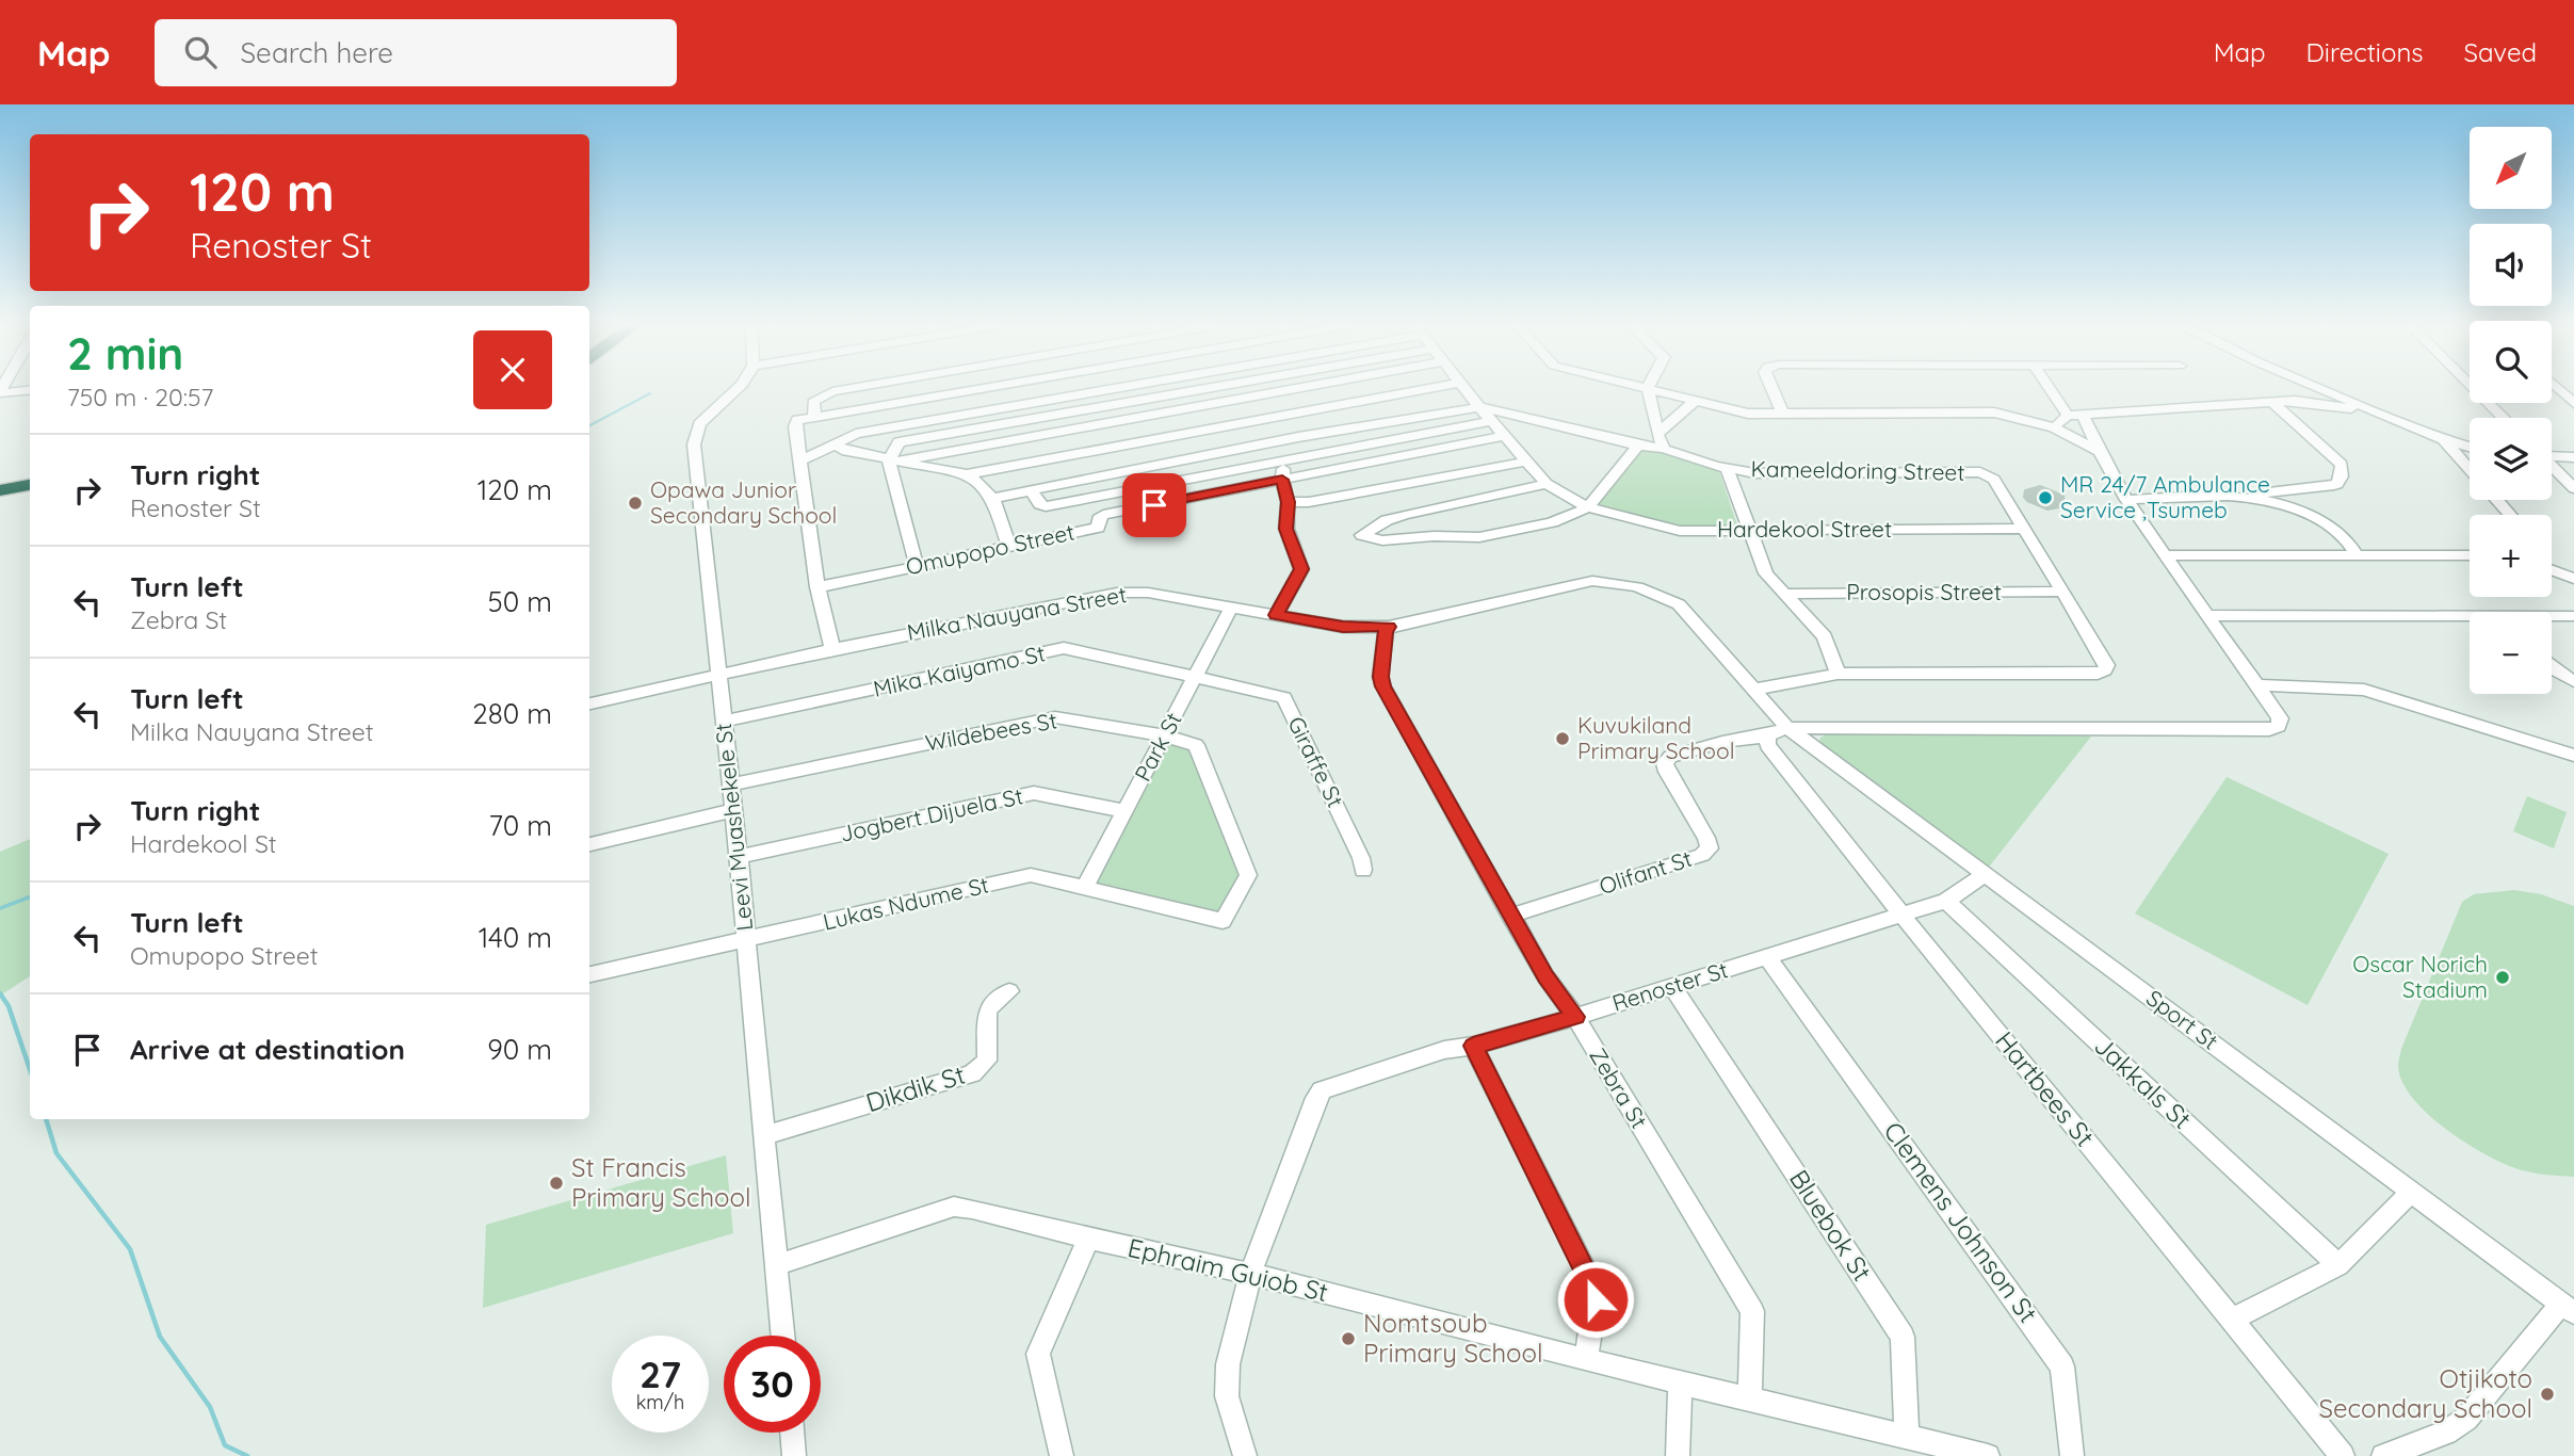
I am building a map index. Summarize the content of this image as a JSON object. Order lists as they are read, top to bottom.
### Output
{
  "streets": {
    "street": [
      "Kameeldoring Street",
      "Hardekool Street",
      "Omupopo Street",
      "Prosopis Street",
      "Milka Nauyana Street",
      "Mika Kaiyamo St",
      "Wildebees St",
      "Park St",
      "Giraffe St",
      "Jogbert Dijuela St",
      "Leevi Muashekele St",
      "Olifant St",
      "Lukas Ndume St",
      "Renoster St",
      "Sport St",
      "Jakkals St",
      "Zebra St",
      "Dikdik St",
      "Hartbees St",
      "Clemens Johnson St",
      "Bluebok St",
      "Ephraim Guiob St"
    ]
  },
  "crossings": [
    ["Kameeldoring Street", "Hardekool Street"],
    ["Kameeldoring Street", "Prosopis Street"],
    ["Kameeldoring Street", "Milka Nauyana Street"],
    ["Hardekool Street", "Omupopo Street"],
    ["Milka Nauyana Street", "Park St"],
    ["Milka Nauyana Street", "Leevi Muashekele St"],
    ["Milka Nauyana Street", "Olifant St"],
    ["Milka Nauyana Street", "Sport St"],
    ["Milka Nauyana Street", "Zebra St"],
    ["Milka Nauyana Street", "Hartbees St"],
    ["Mika Kaiyamo St", "Park St"],
    ["Mika Kaiyamo St", "Giraffe St"],
    ["Mika Kaiyamo St", "Leevi Muashekele St"],
    ["Wildebees St", "Park St"],
    ["Wildebees St", "Leevi Muashekele St"],
    ["Wildebees St", "Lukas Ndume St"],
    ["Park St", "Giraffe St"],
    ["Park St", "Jogbert Dijuela St"],
    ["Park St", "Lukas Ndume St"],
    ["Jogbert Dijuela St", "Leevi Muashekele St"],
    ["Leevi Muashekele St", "Lukas Ndume St"],
    ["Leevi Muashekele St", "Dikdik St"],
    ["Leevi Muashekele St", "Ephraim Guiob St"],
    ["Olifant St", "Sport St"],
    ["Olifant St", "Zebra St"],
    ["Olifant St", "Hartbees St"],
    ["Renoster St", "Sport St"],
    ["Renoster St", "Jakkals St"],
    ["Renoster St", "Zebra St"],
    ["Renoster St", "Hartbees St"],
    ["Renoster St", "Clemens Johnson St"],
    ["Renoster St", "Bluebok St"],
    ["Renoster St", "Ephraim Guiob St"],
    ["Sport St", "Hartbees St"],
    ["Zebra St", "Ephraim Guiob St"],
    ["Bluebok St", "Ephraim Guiob St"]
  ],
  "places": [
    "MR 24/7 Ambulance Service ,Tsumeb",
    "Opawa Junior Secondary School",
    "Kuvukiland Primary School",
    "Oscar Norich Stadium",
    "St Francis Primary School",
    "Nomtsoub Primary School",
    "Otjikoto Secondary School"
  ],
  "north": "bottom left",
  "page": {
    "header": "Map",
    "search": "Search here",
    "nav": ["Map", "Directions", "Saved"],
    "map_buttons": ["+", "−"],
    "turn": ["120 m", "Renoster St"],
    "heading": ["2 min", "750 m · 20:57"],
    "list": [
      {
        "name": "Turn right",
        "note": "Renoster St",
        "value": "120 m"
      },
      {
        "name": "Turn left",
        "note": "Zebra St",
        "value": "50 m"
      },
      {
        "name": "Turn left",
        "note": "Milka Nauyana Street",
        "value": "280 m"
      },
      {
        "name": "Turn right",
        "note": "Hardekool St",
        "value": "70 m"
      },
      {
        "name": "Turn left",
        "note": "Omupopo Street",
        "value": "140 m"
      },
      {
        "name": "Arrive at destination",
        "value": "90 m"
      }
    ],
    "speed": "27 km/h",
    "limit": "30"
  }
}
